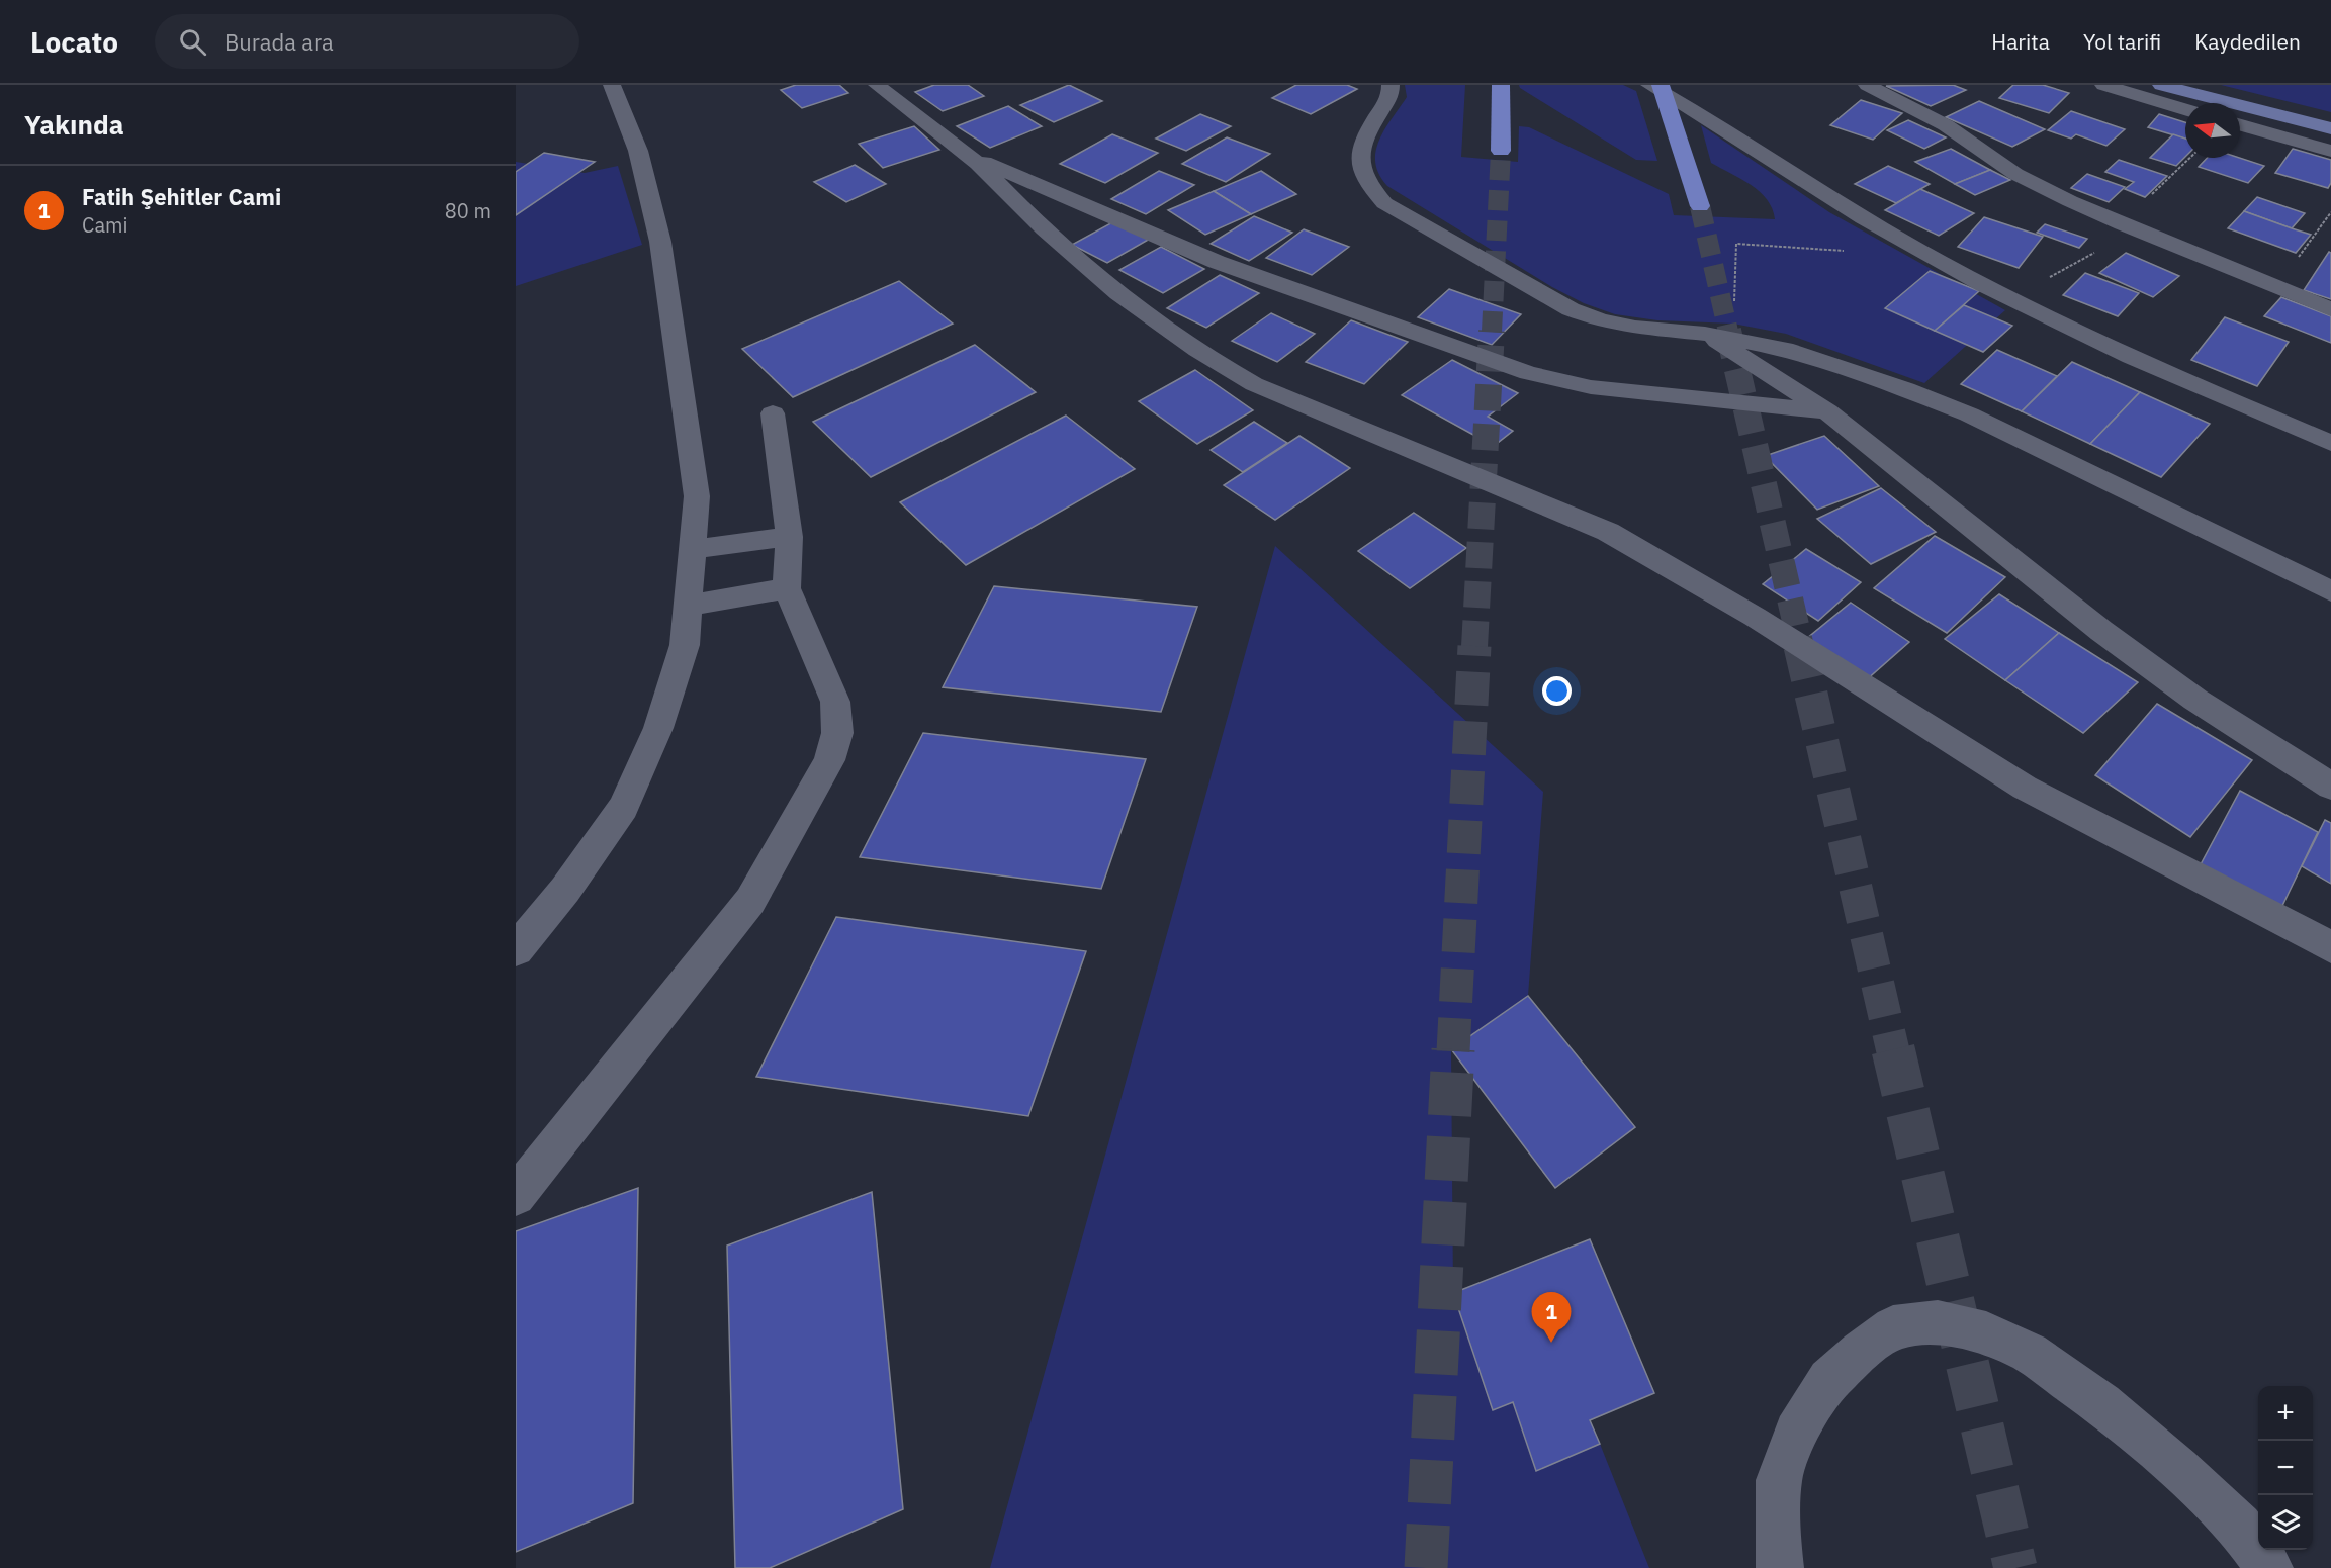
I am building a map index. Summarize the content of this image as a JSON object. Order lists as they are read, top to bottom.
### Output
{
  "north": "left",
  "page": {
    "header": "Locato",
    "search": "Burada ara",
    "nav": ["Harita", "Yol tarifi", "Kaydedilen"],
    "heading": "Yakında",
    "list": [
      {
        "mark": "1",
        "name": "Fatih Şehitler Cami",
        "note": "Cami",
        "value": "80 m"
      }
    ],
    "pins": "1",
    "map_buttons": ["+", "−"]
  }
}
